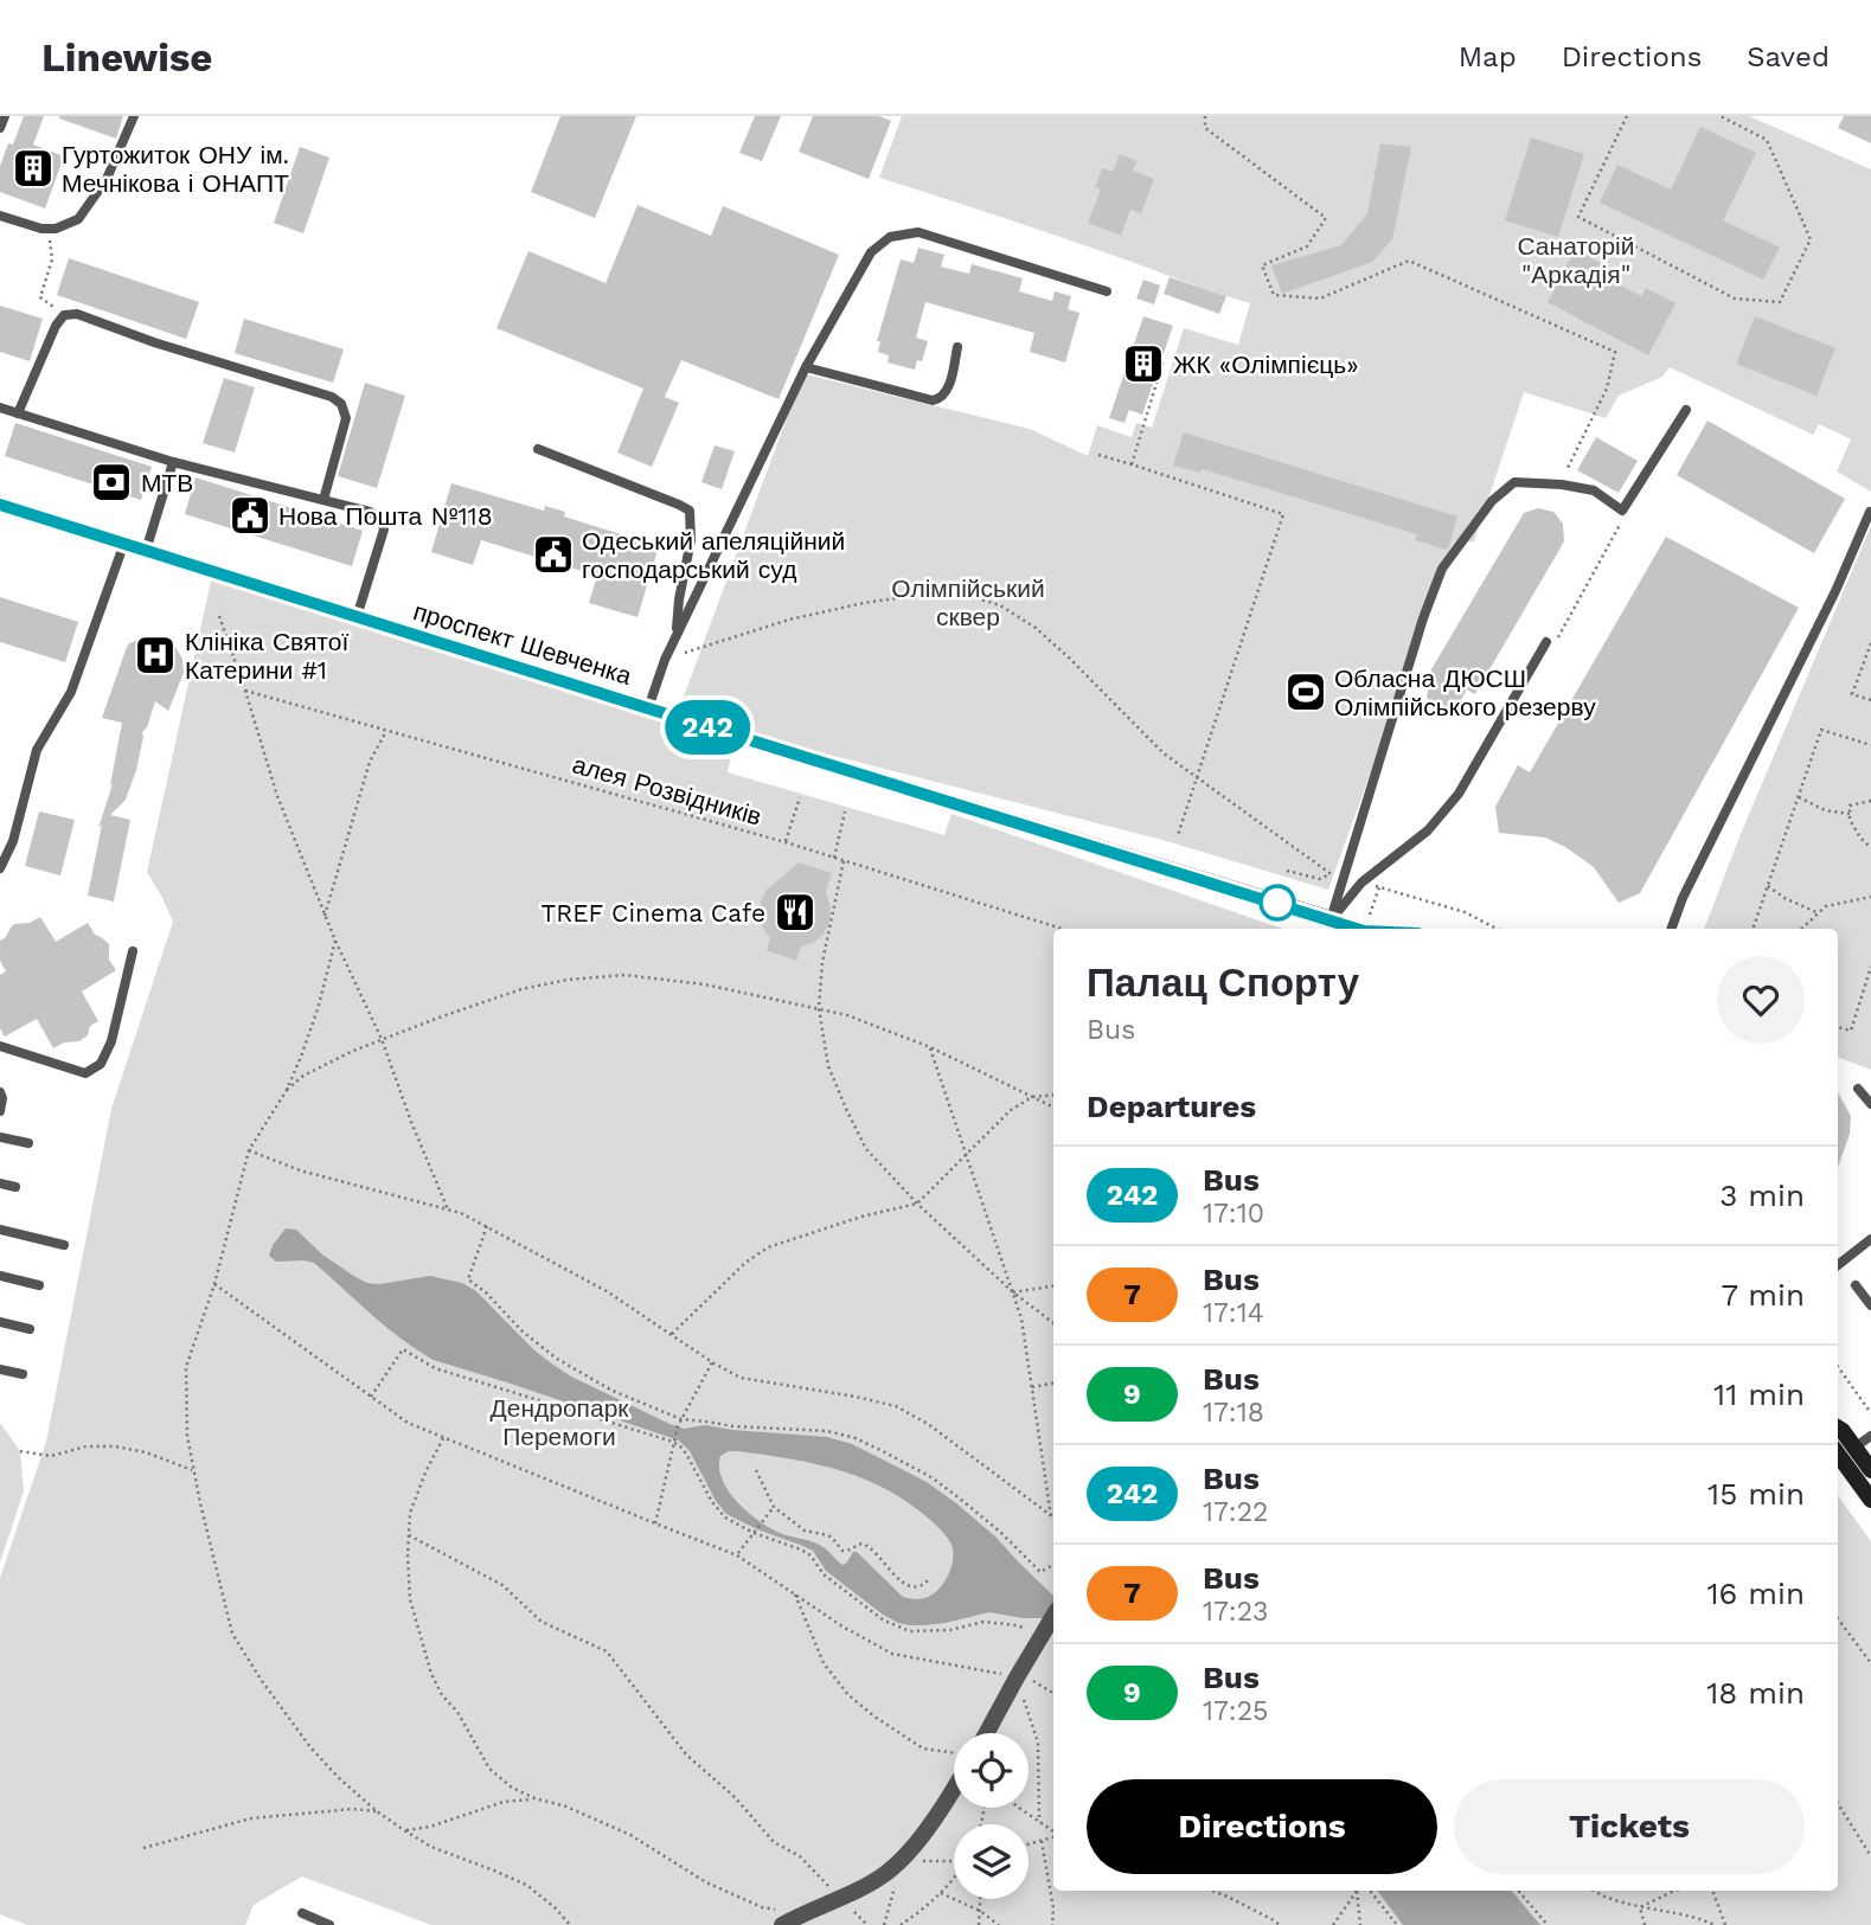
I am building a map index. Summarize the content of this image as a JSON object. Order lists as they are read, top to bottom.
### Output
{
  "streets": {
    "main road": ["проспект Шевченка"],
    "path": ["алея Розвідників"]
  },
  "parks": ["Санаторій \"Аркадія\"", "Олімпійський сквер", "Дендропарк Перемоги"],
  "places": {
    "building": ["Гуртожиток ОНУ ім. Мечнікова і ОНАПТ", "ЖК «Олімпієць»"],
    "bank": ["МТВ"],
    "public building": ["Нова Пошта №118", "Одеський апеляційний господарський суд"],
    "hospital": ["Клініка Святої Катерини #1"],
    "sports": ["Обласна ДЮСШ Олімпійського резерву"],
    "restaurant": ["TREF Cinema Cafe"]
  },
  "lines": ["bus line 242"],
  "page": {
    "header": "Linewise",
    "nav": ["Map", "Directions", "Saved"],
    "on_map": "242",
    "heading": [
      ["Палац Спорту", "Bus"],
      "Departures"
    ],
    "list": [
      {
        "mark": "242",
        "name": "Bus",
        "note": "17:10",
        "value": "3 min"
      },
      {
        "mark": "7",
        "name": "Bus",
        "note": "17:14",
        "value": "7 min"
      },
      {
        "mark": "9",
        "name": "Bus",
        "note": "17:18",
        "value": "11 min"
      },
      {
        "mark": "242",
        "name": "Bus",
        "note": "17:22",
        "value": "15 min"
      },
      {
        "mark": "7",
        "name": "Bus",
        "note": "17:23",
        "value": "16 min"
      },
      {
        "mark": "9",
        "name": "Bus",
        "note": "17:25",
        "value": "18 min"
      }
    ],
    "buttons": ["Directions", "Tickets"]
  }
}
